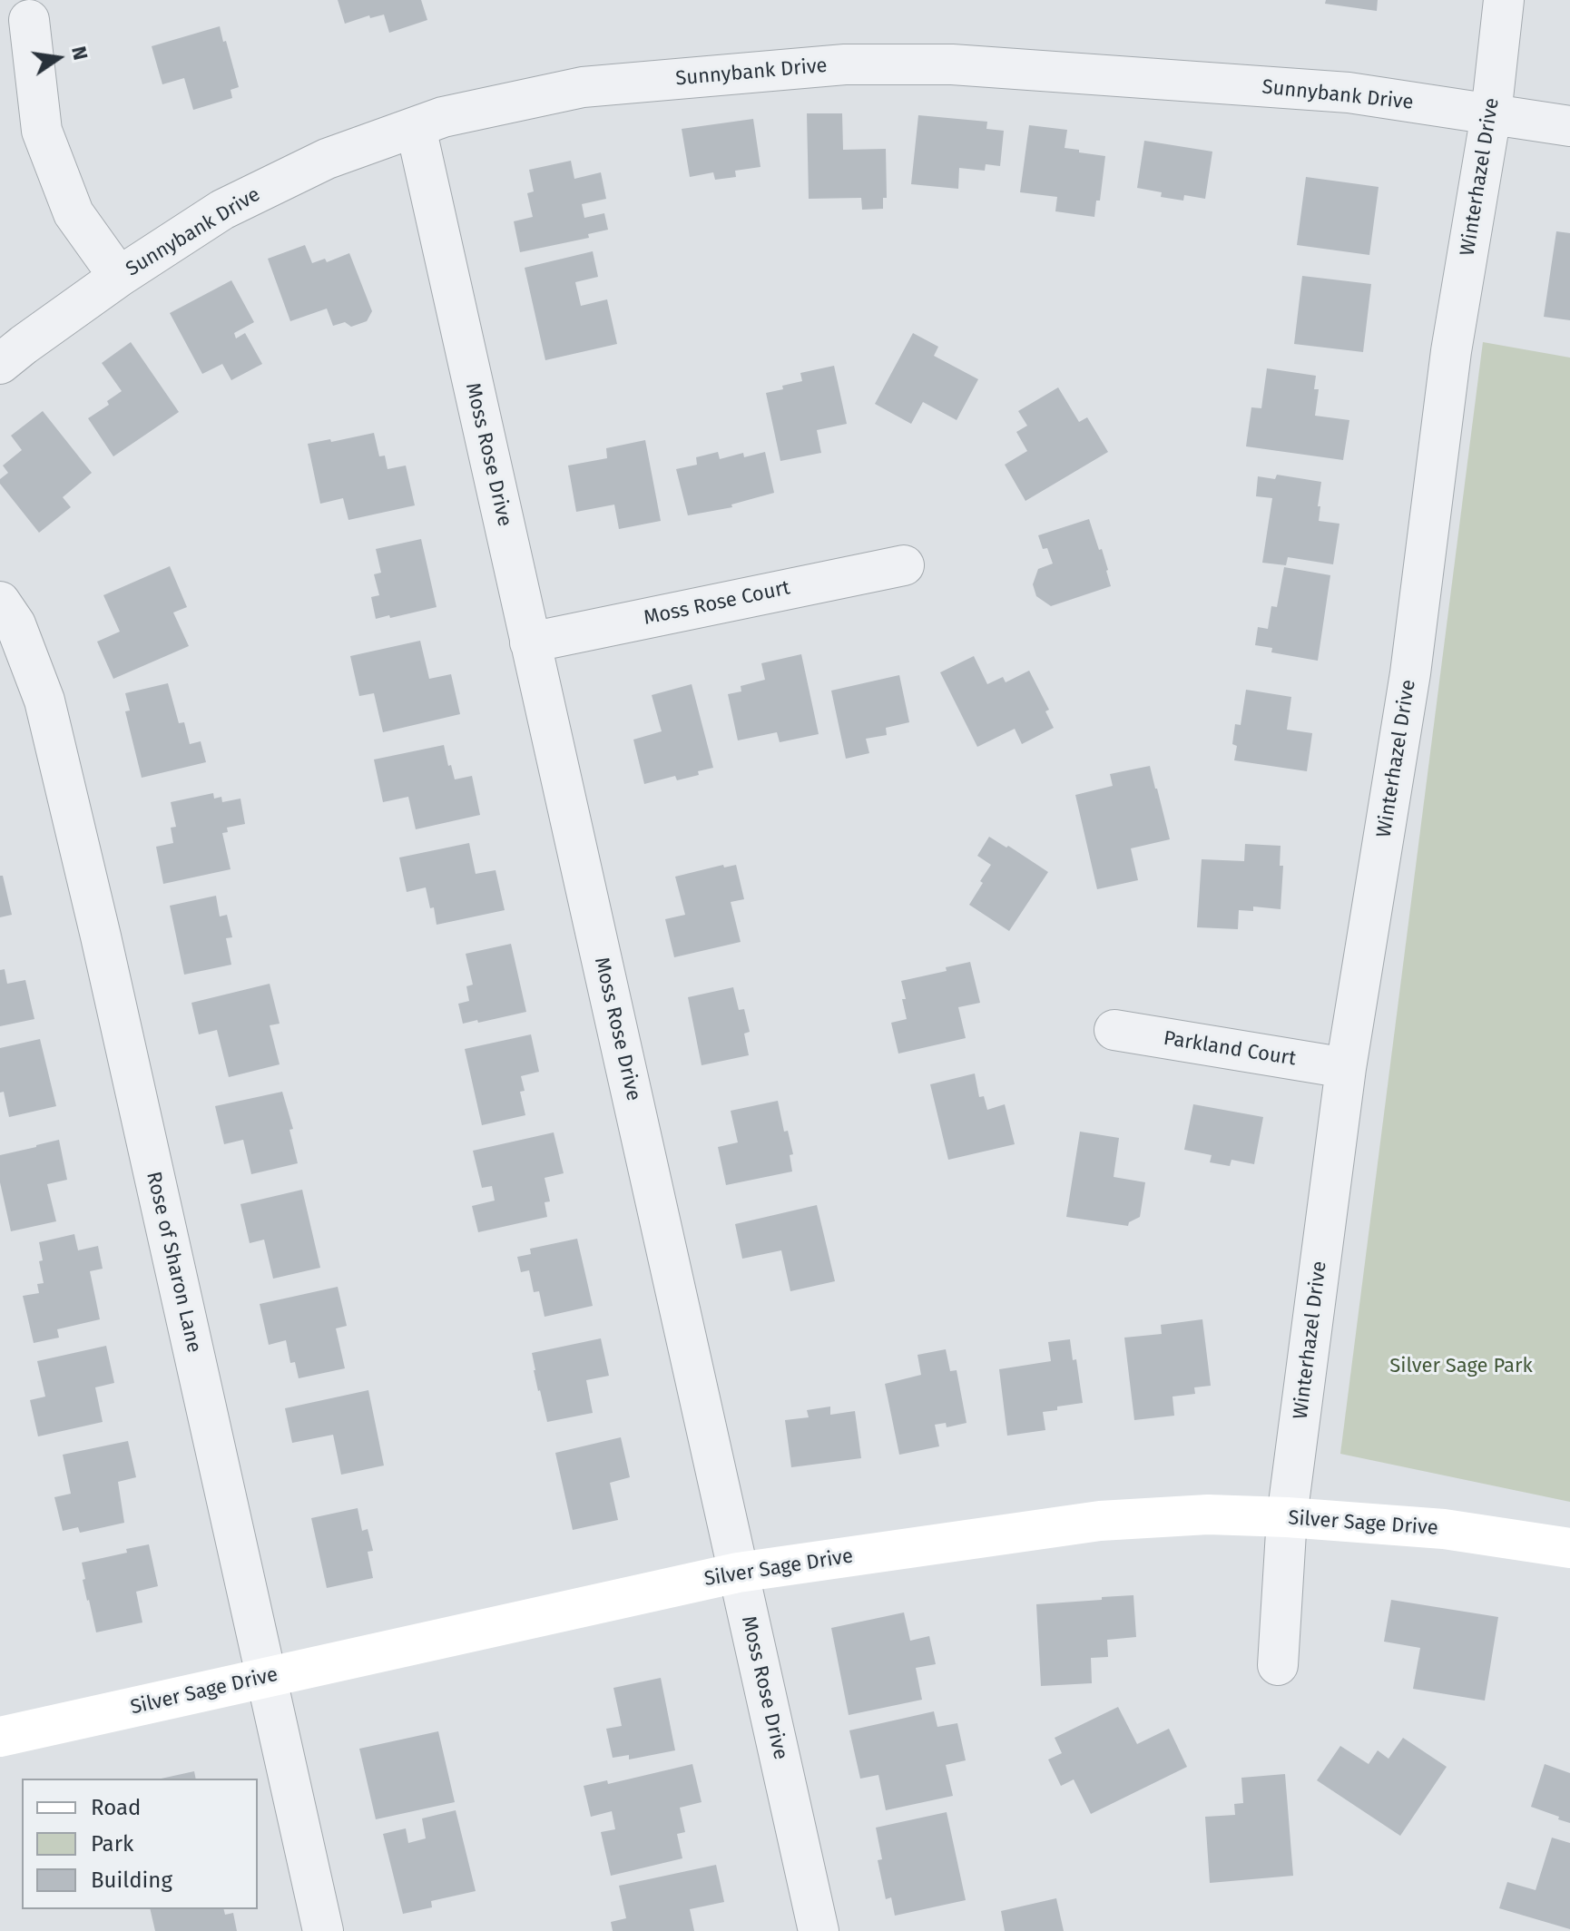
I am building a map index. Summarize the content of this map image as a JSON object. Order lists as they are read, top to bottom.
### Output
{
  "streets": {
    "street": [
      "Sunnybank Drive",
      "Winterhazel Drive",
      "Moss Rose Drive",
      "Moss Rose Court",
      "Parkland Court",
      "Rose of Sharon Lane",
      "Silver Sage Drive"
    ]
  },
  "crossings": [
    ["Sunnybank Drive", "Winterhazel Drive"],
    ["Sunnybank Drive", "Moss Rose Drive"],
    ["Winterhazel Drive", "Parkland Court"],
    ["Winterhazel Drive", "Silver Sage Drive"],
    ["Moss Rose Drive", "Moss Rose Court"],
    ["Moss Rose Drive", "Silver Sage Drive"],
    ["Rose of Sharon Lane", "Silver Sage Drive"]
  ],
  "parks": ["Silver Sage Park"],
  "legend": ["Road", "Park", "Building"],
  "north": "right"
}
